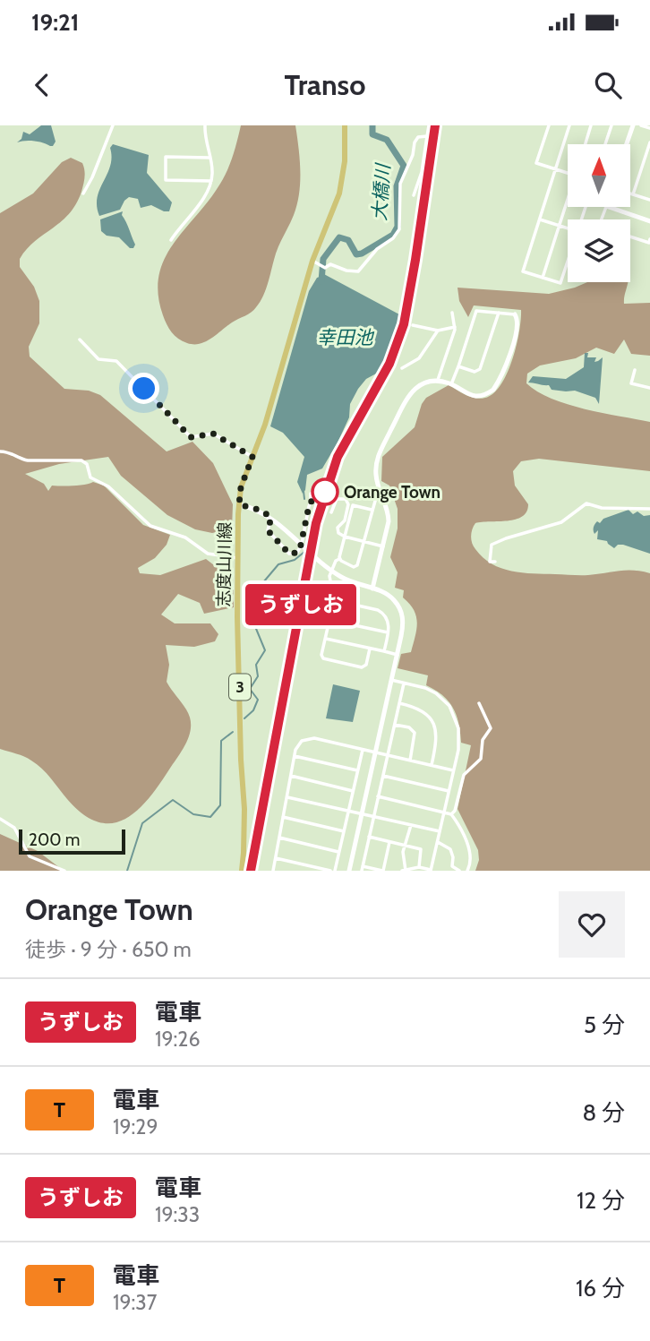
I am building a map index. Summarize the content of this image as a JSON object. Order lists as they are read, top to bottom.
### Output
{
  "streets": {
    "main road": ["志度山川線", "3"]
  },
  "water": ["大橋川", "幸田池"],
  "places": ["Orange Town"],
  "scale_bar": "200 m",
  "north": "top",
  "page": {
    "status": "19:21",
    "header": "Transo",
    "on_map": "うずしお",
    "scale": "200 m",
    "heading": ["Orange Town", "徒歩 · 9 分 · 650 m"],
    "list": [
      {
        "mark": "うずしお",
        "name": "電車",
        "note": "19:26",
        "value": "5 分"
      },
      {
        "mark": "T",
        "name": "電車",
        "note": "19:29",
        "value": "8 分"
      },
      {
        "mark": "うずしお",
        "name": "電車",
        "note": "19:33",
        "value": "12 分"
      },
      {
        "mark": "T",
        "name": "電車",
        "note": "19:37",
        "value": "16 分"
      }
    ]
  }
}
